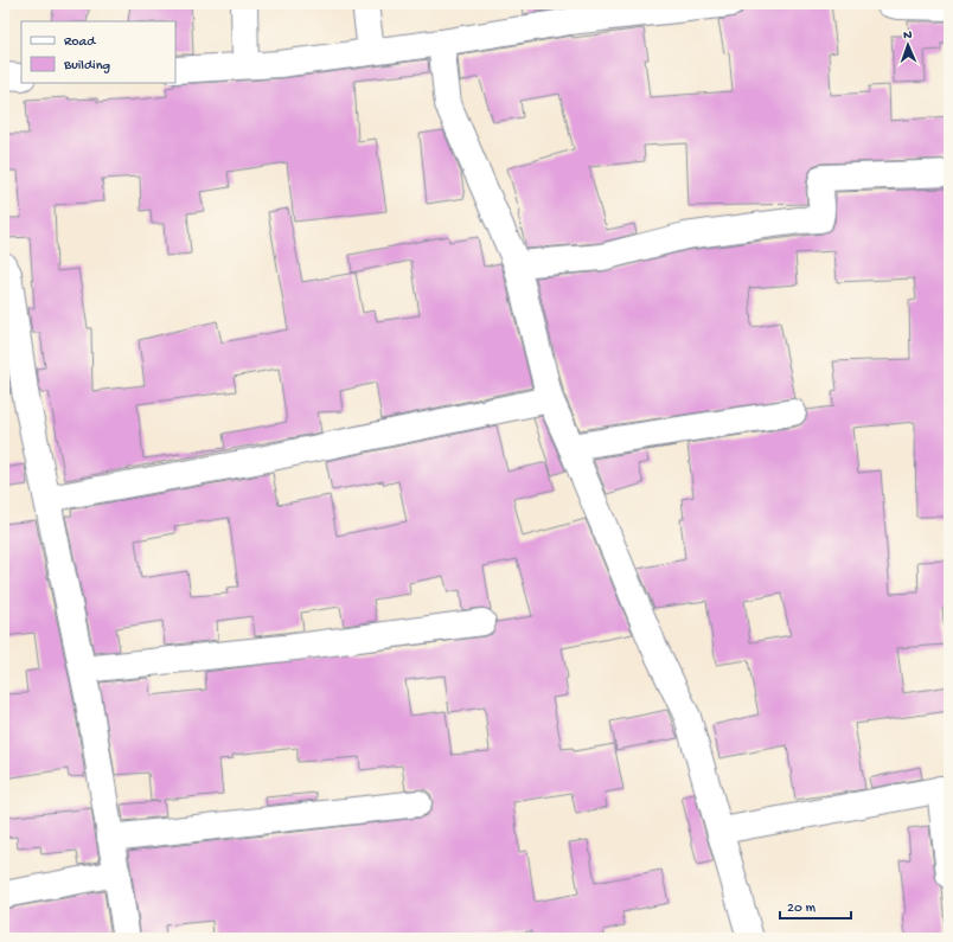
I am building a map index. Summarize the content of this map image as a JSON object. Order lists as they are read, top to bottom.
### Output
{
  "legend": ["Road", "Building"],
  "scale_bar": "20 m",
  "north": "top"
}
